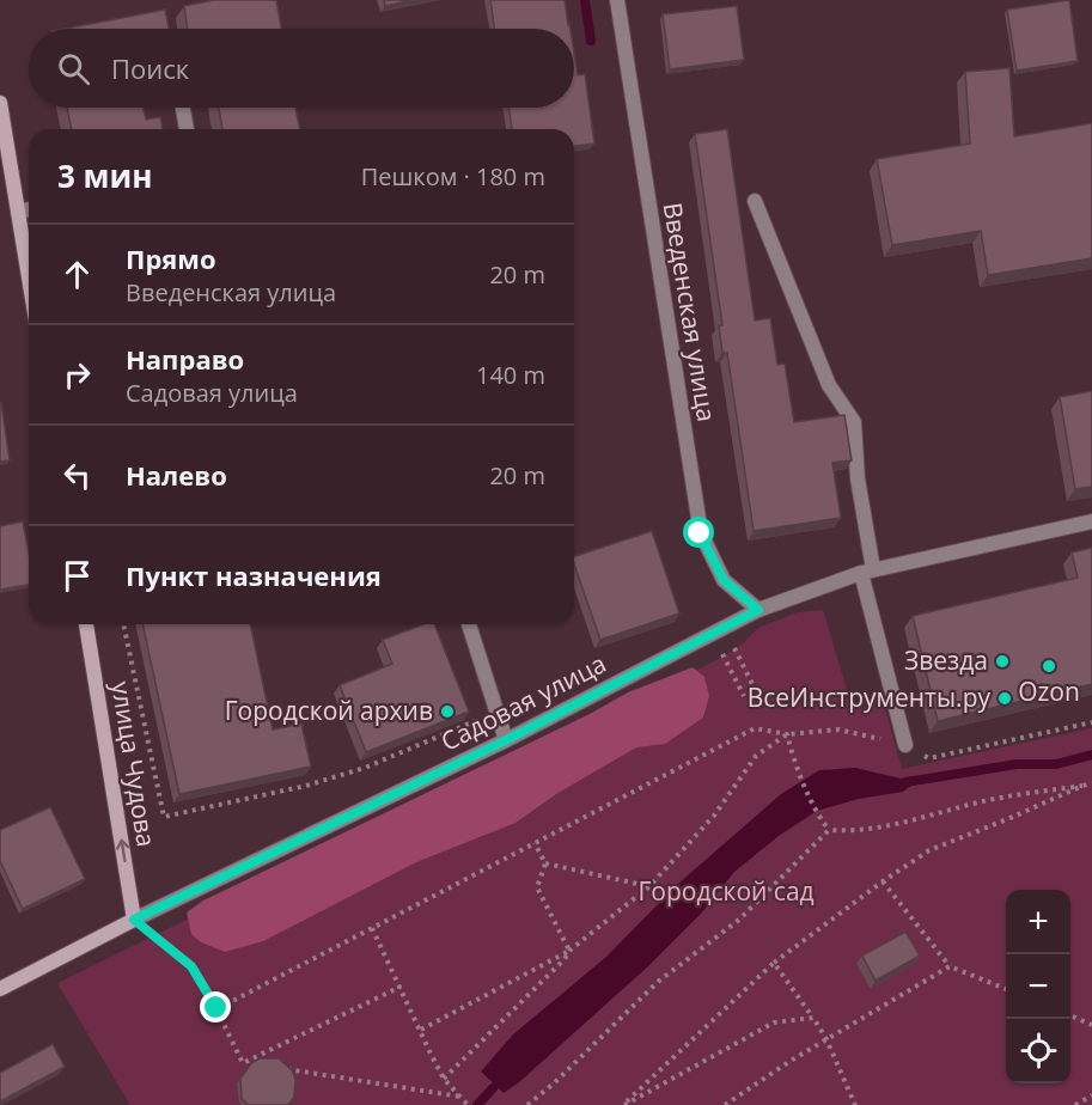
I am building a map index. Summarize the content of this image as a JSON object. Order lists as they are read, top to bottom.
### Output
{
  "streets": {
    "street": ["Введенская улица", "Садовая улица", "улица Чудова"]
  },
  "crossings": [
    ["Введенская улица", "Садовая улица"],
    ["Садовая улица", "улица Чудова"]
  ],
  "one_way": ["улица Чудова"],
  "parks": ["Городской сад"],
  "places": [
    "Звезда",
    "Ozon",
    "ВсеИнструменты.ру",
    "Городской архив"
  ],
  "page": {
    "search": "Поиск",
    "heading": ["3 мин", "Пешком · 180 m"],
    "list": [
      ["Прямо", "Введенская улица", "20 m"],
      ["Направо", "Садовая улица", "140 m"],
      ["Налево", "20 m"],
      "Пункт назначения"
    ],
    "map_buttons": ["+", "−"]
  }
}
